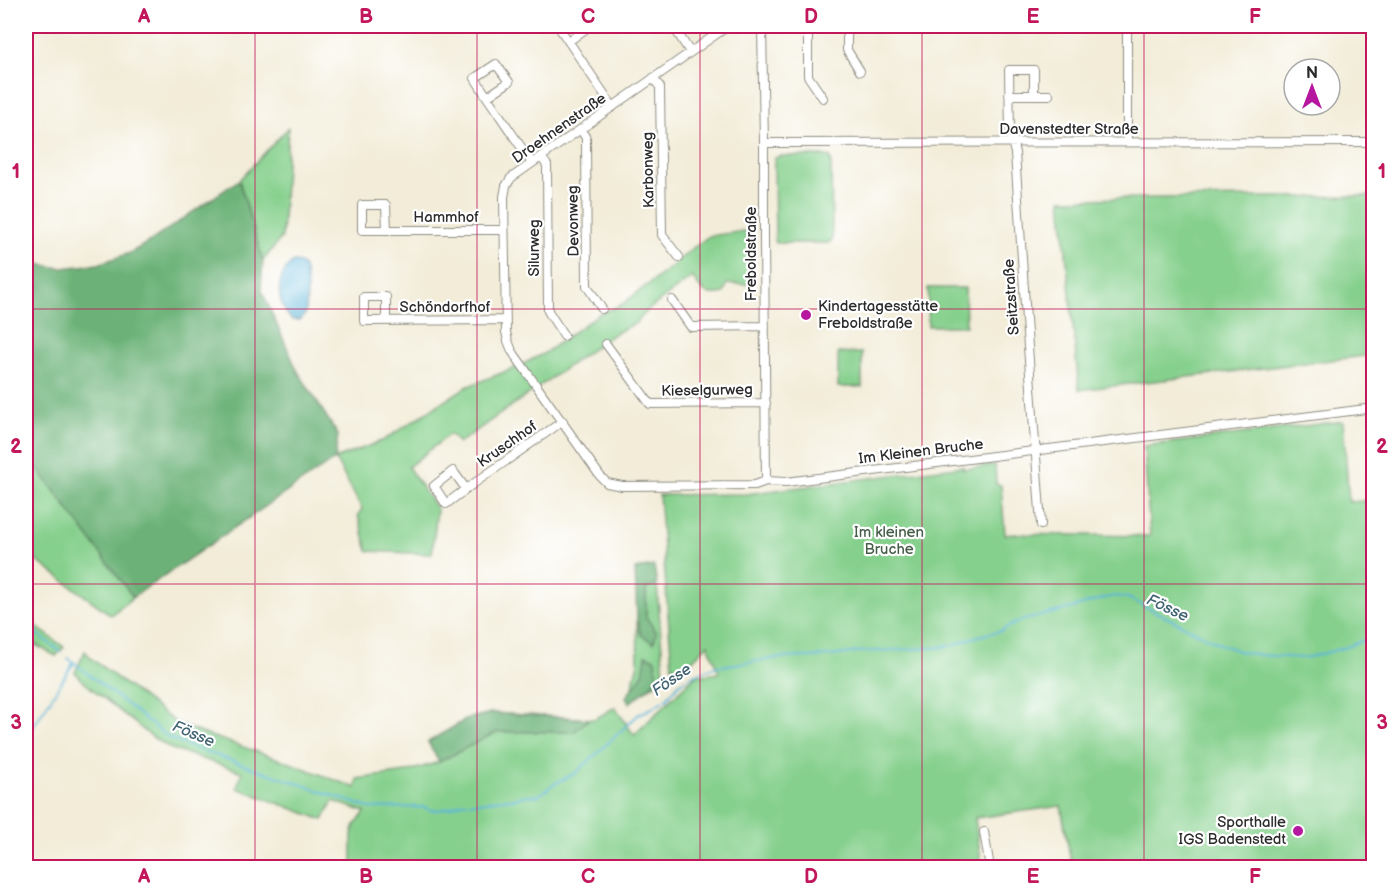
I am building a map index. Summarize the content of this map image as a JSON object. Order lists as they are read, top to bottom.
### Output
{
  "streets": {
    "street": [
      "Droehnenstraße",
      "Davenstedter Straße",
      "Karbonweg",
      "Hammhof",
      "Devonweg",
      "Silurweg",
      "Freboldstraße",
      "Seitzstraße",
      "Schöndorfhof",
      "Kieselgurweg",
      "Kruschhof",
      "Im Kleinen Bruche"
    ]
  },
  "crossings": [
    ["Droehnenstraße", "Karbonweg"],
    ["Droehnenstraße", "Hammhof"],
    ["Droehnenstraße", "Devonweg"],
    ["Droehnenstraße", "Silurweg"],
    ["Droehnenstraße", "Schöndorfhof"],
    ["Droehnenstraße", "Im Kleinen Bruche"],
    ["Davenstedter Straße", "Freboldstraße"],
    ["Davenstedter Straße", "Seitzstraße"],
    ["Freboldstraße", "Kieselgurweg"],
    ["Freboldstraße", "Im Kleinen Bruche"],
    ["Seitzstraße", "Im Kleinen Bruche"],
    ["Kruschhof", "Im Kleinen Bruche"]
  ],
  "water": ["Fösse"],
  "parks": ["Im kleinen Bruche"],
  "places": ["Kindertagesstätte Freboldstraße", "Sporthalle IGS Badenstedt"],
  "north": "top",
  "grid": {
    "columns": [
      "A",
      "B",
      "C",
      "D",
      "E",
      "F"
    ],
    "rows": ["1", "2", "3"]
  }
}
